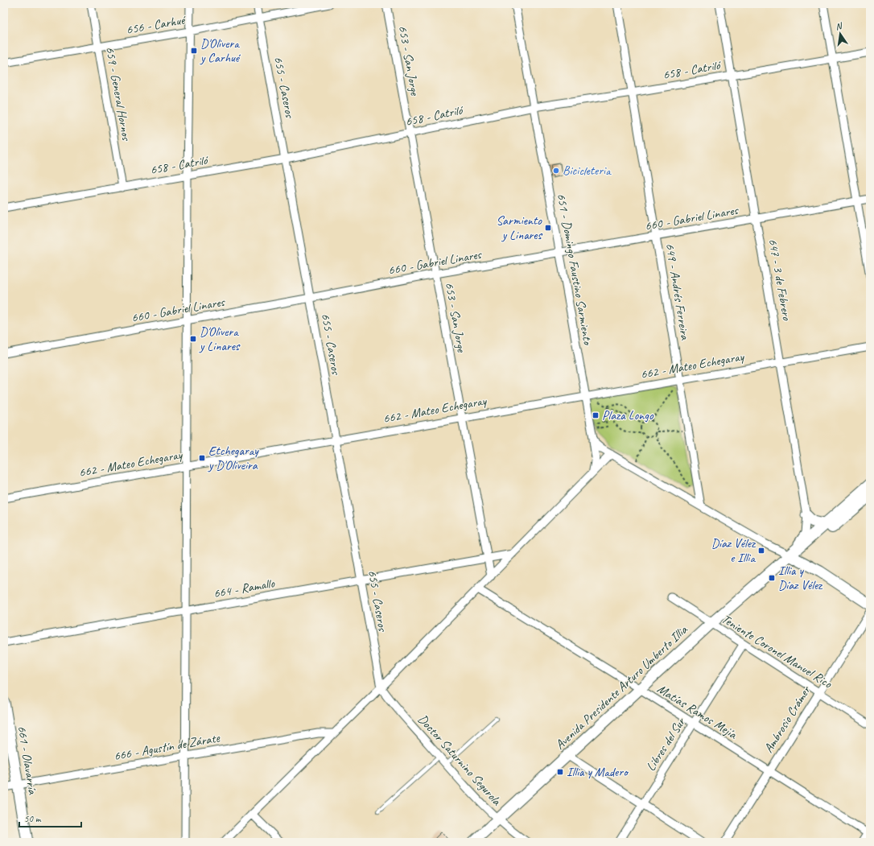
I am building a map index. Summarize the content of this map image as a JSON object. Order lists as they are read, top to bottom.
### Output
{
  "streets": {
    "main road": ["Avenida Presidente Arturo Umberto Illia", "661 - Olavarría"],
    "street": [
      "656 - Carhué",
      "653 - San Jorge",
      "658 - Catriló",
      "655 - Caseros",
      "659 - General Hornos",
      "660 - Gabriel Linares",
      "651 - Domingo Faustino Sarmiento",
      "647 - 3 de Febrero",
      "649 - Andrés Ferreira",
      "662 - Mateo Echegaray",
      "664 - Ramallo",
      "Teniente Coronel Manuel Rico",
      "Matías Ramos Mejía",
      "Ambrosio Crámer",
      "Libres del Sur",
      "666 - Agustín de Zárate",
      "Doctor Saturnino Segurola"
    ]
  },
  "crossings": [
    ["656 - Carhué", "655 - Caseros"],
    ["656 - Carhué", "659 - General Hornos"],
    ["653 - San Jorge", "658 - Catriló"],
    ["653 - San Jorge", "660 - Gabriel Linares"],
    ["653 - San Jorge", "662 - Mateo Echegaray"],
    ["653 - San Jorge", "664 - Ramallo"],
    ["658 - Catriló", "655 - Caseros"],
    ["658 - Catriló", "659 - General Hornos"],
    ["658 - Catriló", "651 - Domingo Faustino Sarmiento"],
    ["658 - Catriló", "647 - 3 de Febrero"],
    ["658 - Catriló", "649 - Andrés Ferreira"],
    ["655 - Caseros", "660 - Gabriel Linares"],
    ["655 - Caseros", "662 - Mateo Echegaray"],
    ["655 - Caseros", "664 - Ramallo"],
    ["655 - Caseros", "Doctor Saturnino Segurola"],
    ["660 - Gabriel Linares", "651 - Domingo Faustino Sarmiento"],
    ["660 - Gabriel Linares", "647 - 3 de Febrero"],
    ["660 - Gabriel Linares", "649 - Andrés Ferreira"],
    ["651 - Domingo Faustino Sarmiento", "662 - Mateo Echegaray"],
    ["647 - 3 de Febrero", "662 - Mateo Echegaray"],
    ["647 - 3 de Febrero", "Avenida Presidente Arturo Umberto Illia"],
    ["649 - Andrés Ferreira", "662 - Mateo Echegaray"],
    ["Teniente Coronel Manuel Rico", "Avenida Presidente Arturo Umberto Illia"],
    ["Teniente Coronel Manuel Rico", "Ambrosio Crámer"],
    ["Teniente Coronel Manuel Rico", "Libres del Sur"],
    ["Avenida Presidente Arturo Umberto Illia", "Matías Ramos Mejía"],
    ["Avenida Presidente Arturo Umberto Illia", "Doctor Saturnino Segurola"],
    ["Matías Ramos Mejía", "Ambrosio Crámer"],
    ["Matías Ramos Mejía", "Libres del Sur"],
    ["666 - Agustín de Zárate", "661 - Olavarría"]
  ],
  "places": {
    "transit": [
      "D'Olivera y Carhué",
      "Sarmiento y Linares",
      "D'Olivera y Linares",
      "Plaza Longo",
      "Etchegaray y D'Oliveira",
      "Díaz Vélez e Illia",
      "Illia y Díaz Vélez",
      "Illia y Madero"
    ],
    "other": ["Bicicleteria"]
  },
  "scale_bar": "50 m",
  "north": "top"
}
